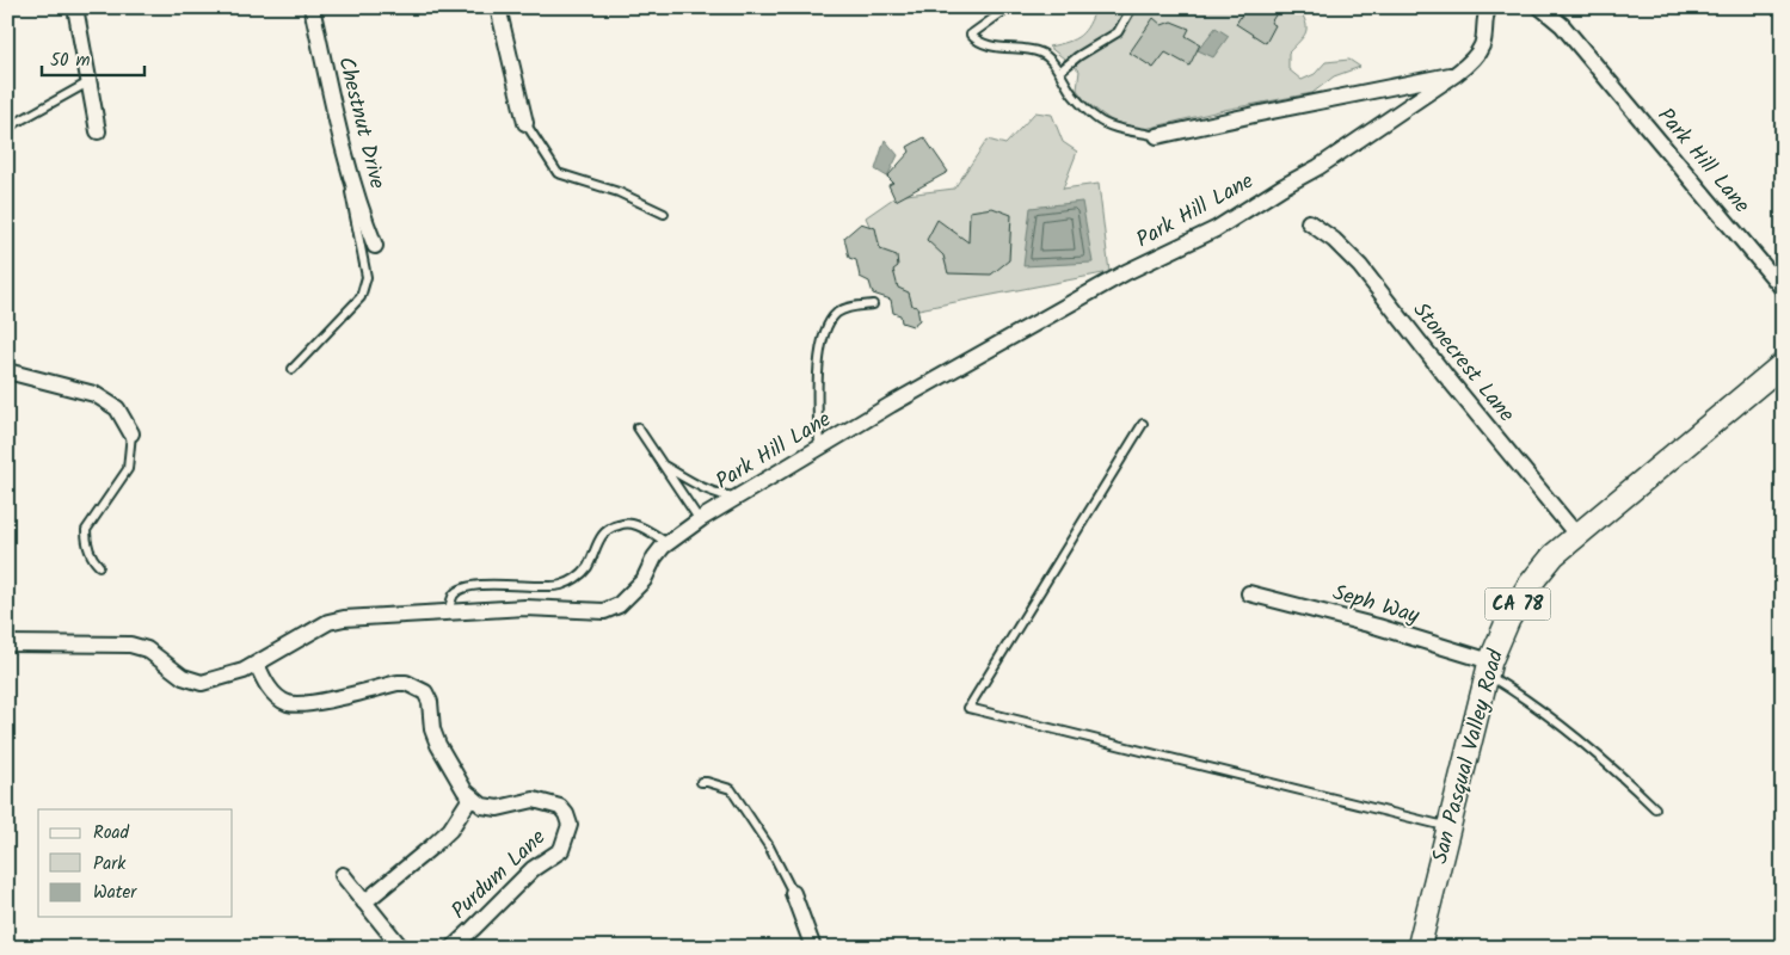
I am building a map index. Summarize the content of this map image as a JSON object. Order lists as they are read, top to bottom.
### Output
{
  "streets": {
    "main road": ["CA 78", "San Pasqual Valley Road"],
    "street": [
      "Chestnut Drive",
      "Park Hill Lane",
      "Stonecrest Lane",
      "Seph Way",
      "Purdum Lane"
    ]
  },
  "crossings": [
    ["Stonecrest Lane", "San Pasqual Valley Road"],
    ["Seph Way", "San Pasqual Valley Road"]
  ],
  "legend": ["Road", "Park", "Water"],
  "scale_bar": "50 m"
}
